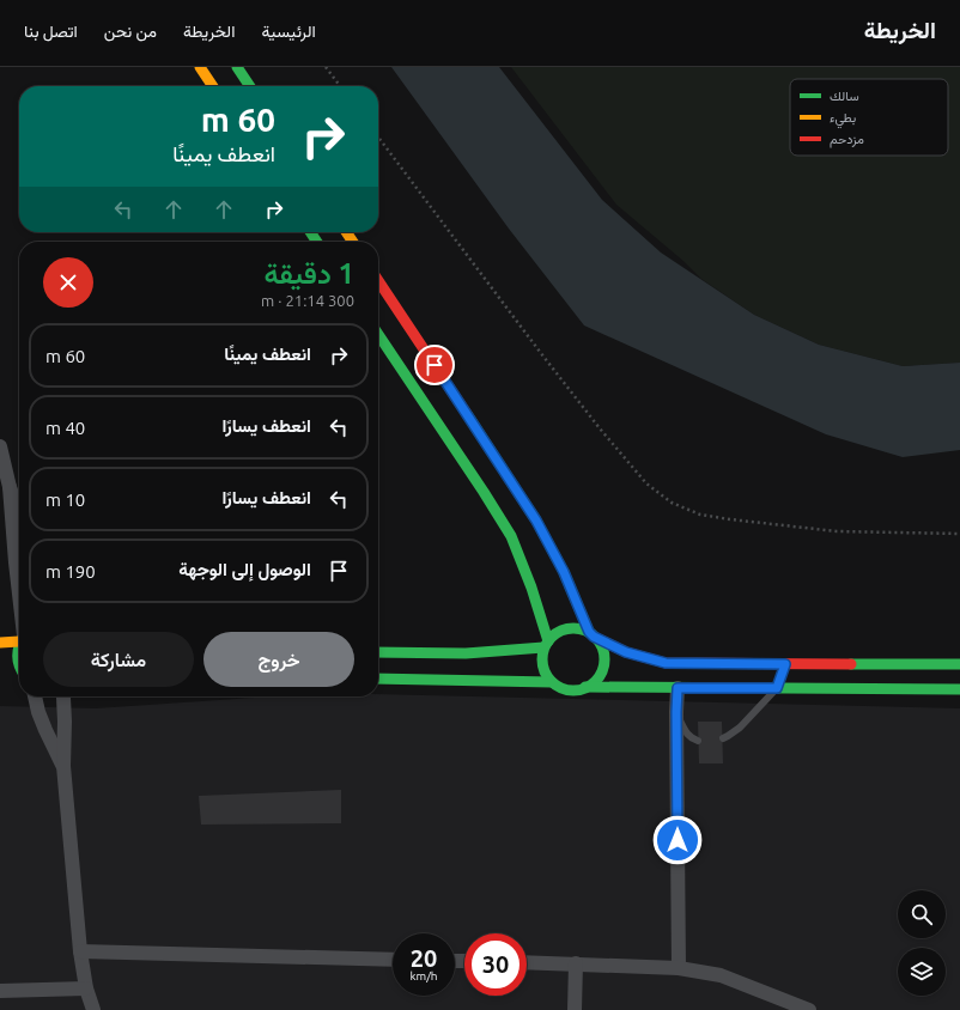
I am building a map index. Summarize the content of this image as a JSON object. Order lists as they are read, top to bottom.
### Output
{
  "legend": ["سالك", "بطيء", "مزدحم"],
  "page": {
    "header": "الخريطة",
    "nav": [
      "الرئيسية",
      "الخريطة",
      "من نحن",
      "اتصل بنا"
    ],
    "turn": ["60 m", "انعطف يمينًا"],
    "heading": ["1 دقيقة", "300 m · 21:14"],
    "list": [
      {
        "name": "انعطف يمينًا",
        "value": "60 m"
      },
      {
        "name": "انعطف يسارًا",
        "value": "40 m"
      },
      {
        "name": "انعطف يسارًا",
        "value": "10 m"
      },
      {
        "name": "الوصول إلى الوجهة",
        "value": "190 m"
      }
    ],
    "buttons": ["خروج", "مشاركة"],
    "speed": "20 km/h",
    "limit": "30"
  }
}
